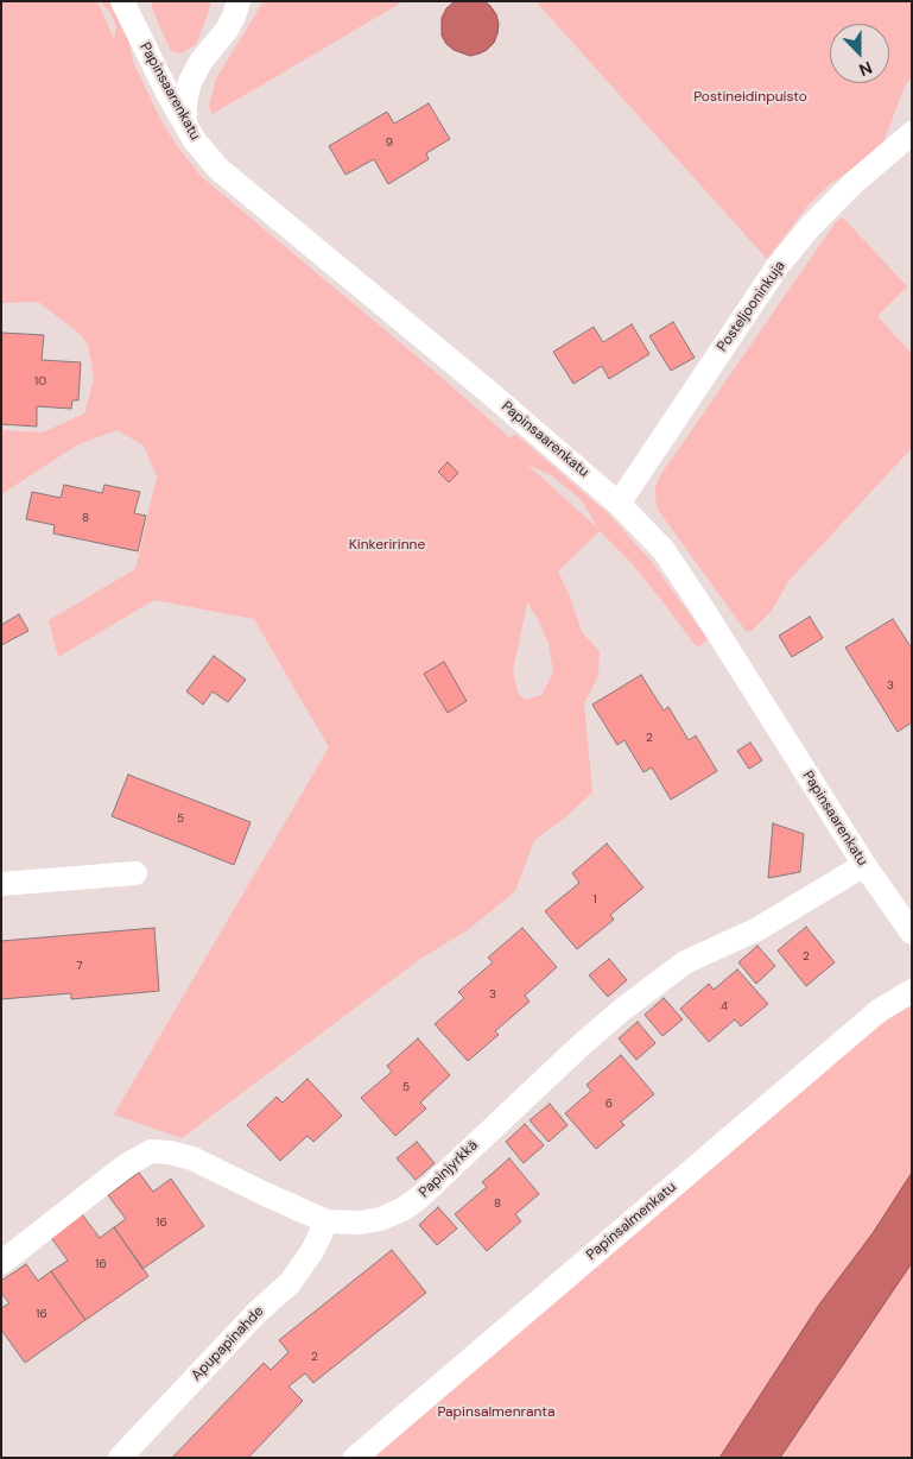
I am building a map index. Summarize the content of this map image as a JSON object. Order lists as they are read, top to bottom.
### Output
{
  "streets": {
    "street": [
      "Papinsaarenkatu",
      "Posteljooninkuja",
      "Papinjyrkkä",
      "Papinsalmenkatu",
      "Apupapinahde"
    ]
  },
  "crossings": [
    ["Papinsaarenkatu", "Posteljooninkuja"],
    ["Papinsaarenkatu", "Papinjyrkkä"],
    ["Papinjyrkkä", "Apupapinahde"]
  ],
  "parks": ["Postineidinpuisto", "Kinkeririnne", "Papinsalmenranta"],
  "house_numbers": [
    "9",
    "10",
    "8",
    "3",
    "2",
    "5",
    "1",
    "2",
    "7",
    "3",
    "4",
    "5",
    "6",
    "8",
    "16",
    "16",
    "16",
    "2"
  ],
  "north": "bottom"
}
